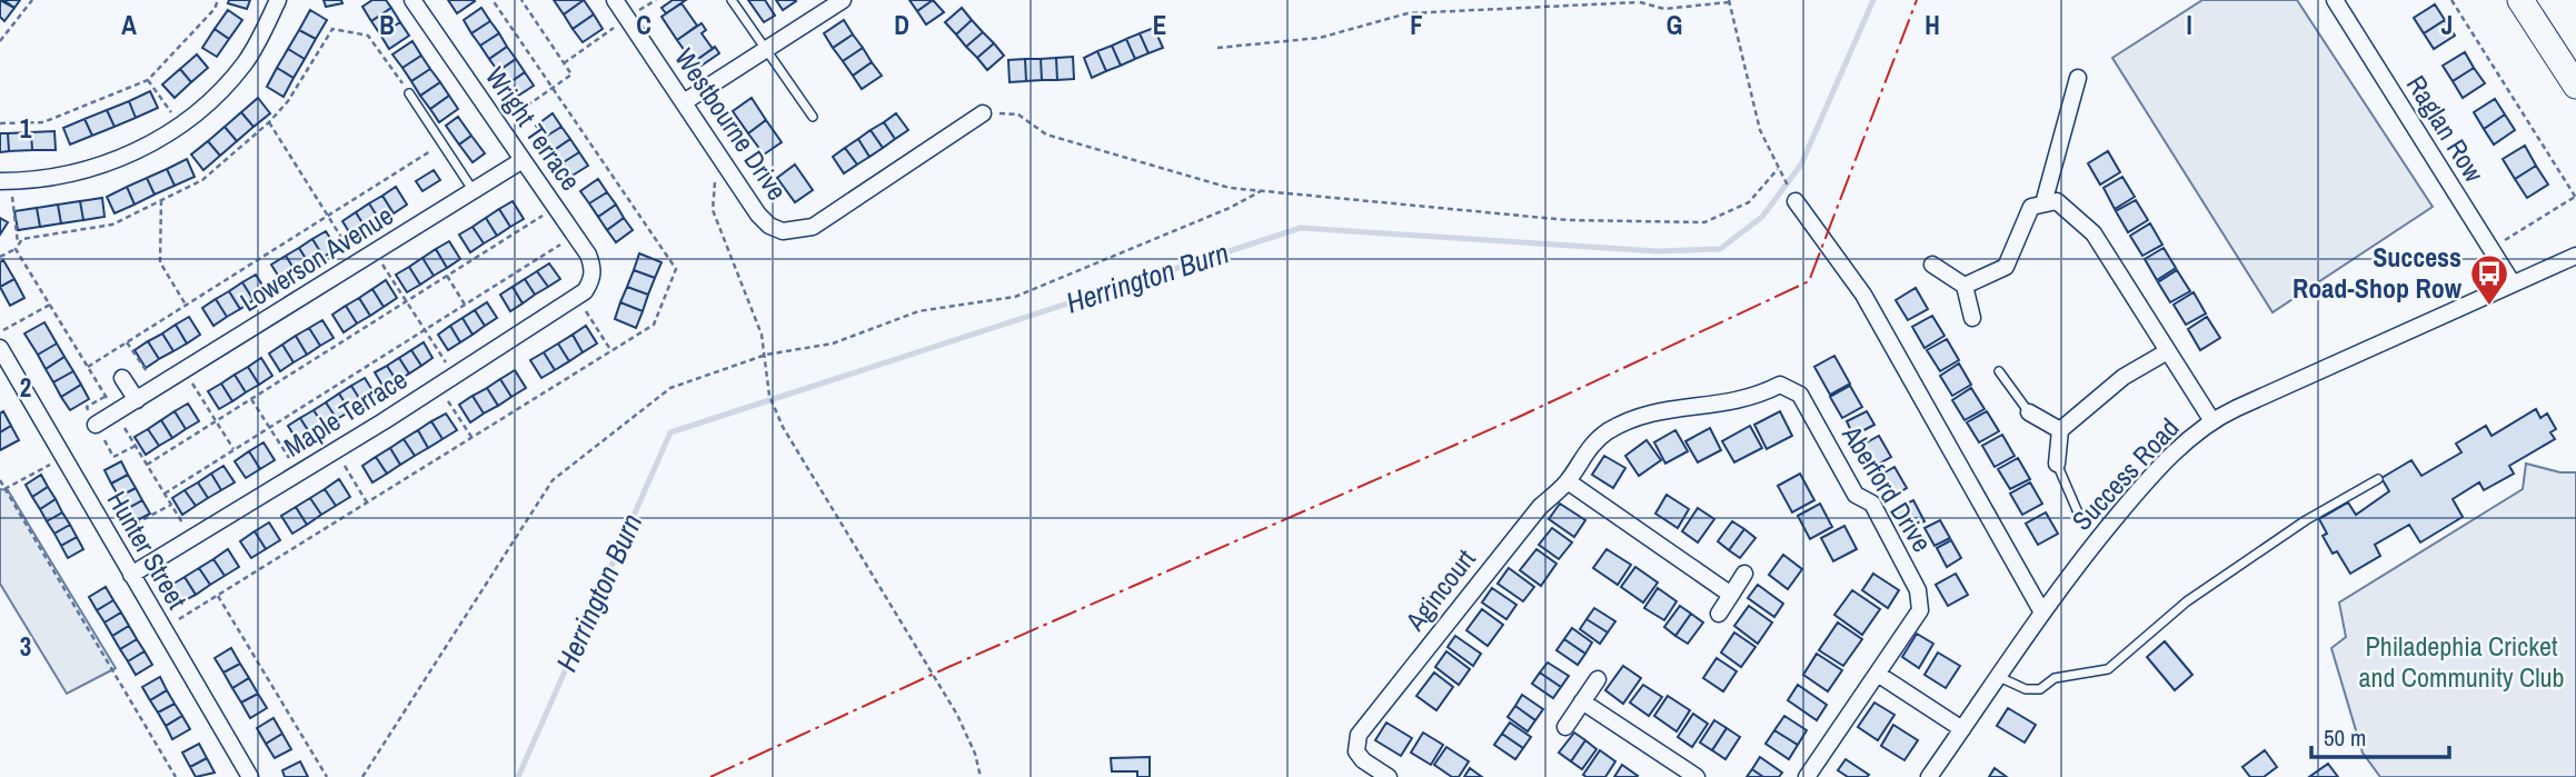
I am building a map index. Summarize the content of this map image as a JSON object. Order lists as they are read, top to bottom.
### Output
{
  "streets": {
    "street": [
      "Westbourne Drive",
      "Wright Terrace",
      "Raglan Row",
      "Lowerson Avenue",
      "Maple Terrace",
      "Success Road",
      "Aberford Drive",
      "Hunter Street",
      "Agincourt"
    ]
  },
  "crossings": [
    ["Wright Terrace", "Lowerson Avenue"],
    ["Wright Terrace", "Maple Terrace"],
    ["Raglan Row", "Success Road"],
    ["Maple Terrace", "Hunter Street"],
    ["Aberford Drive", "Agincourt"]
  ],
  "water": ["Herrington Burn"],
  "parks": ["Philadephia Cricket and Community Club"],
  "places": {
    "bus stop": ["Success Road-Shop Row"]
  },
  "scale_bar": "50 m",
  "grid": {
    "columns": [
      "A",
      "B",
      "C",
      "D",
      "E",
      "F",
      "G",
      "H",
      "I",
      "J"
    ],
    "rows": ["1", "2", "3"]
  }
}
